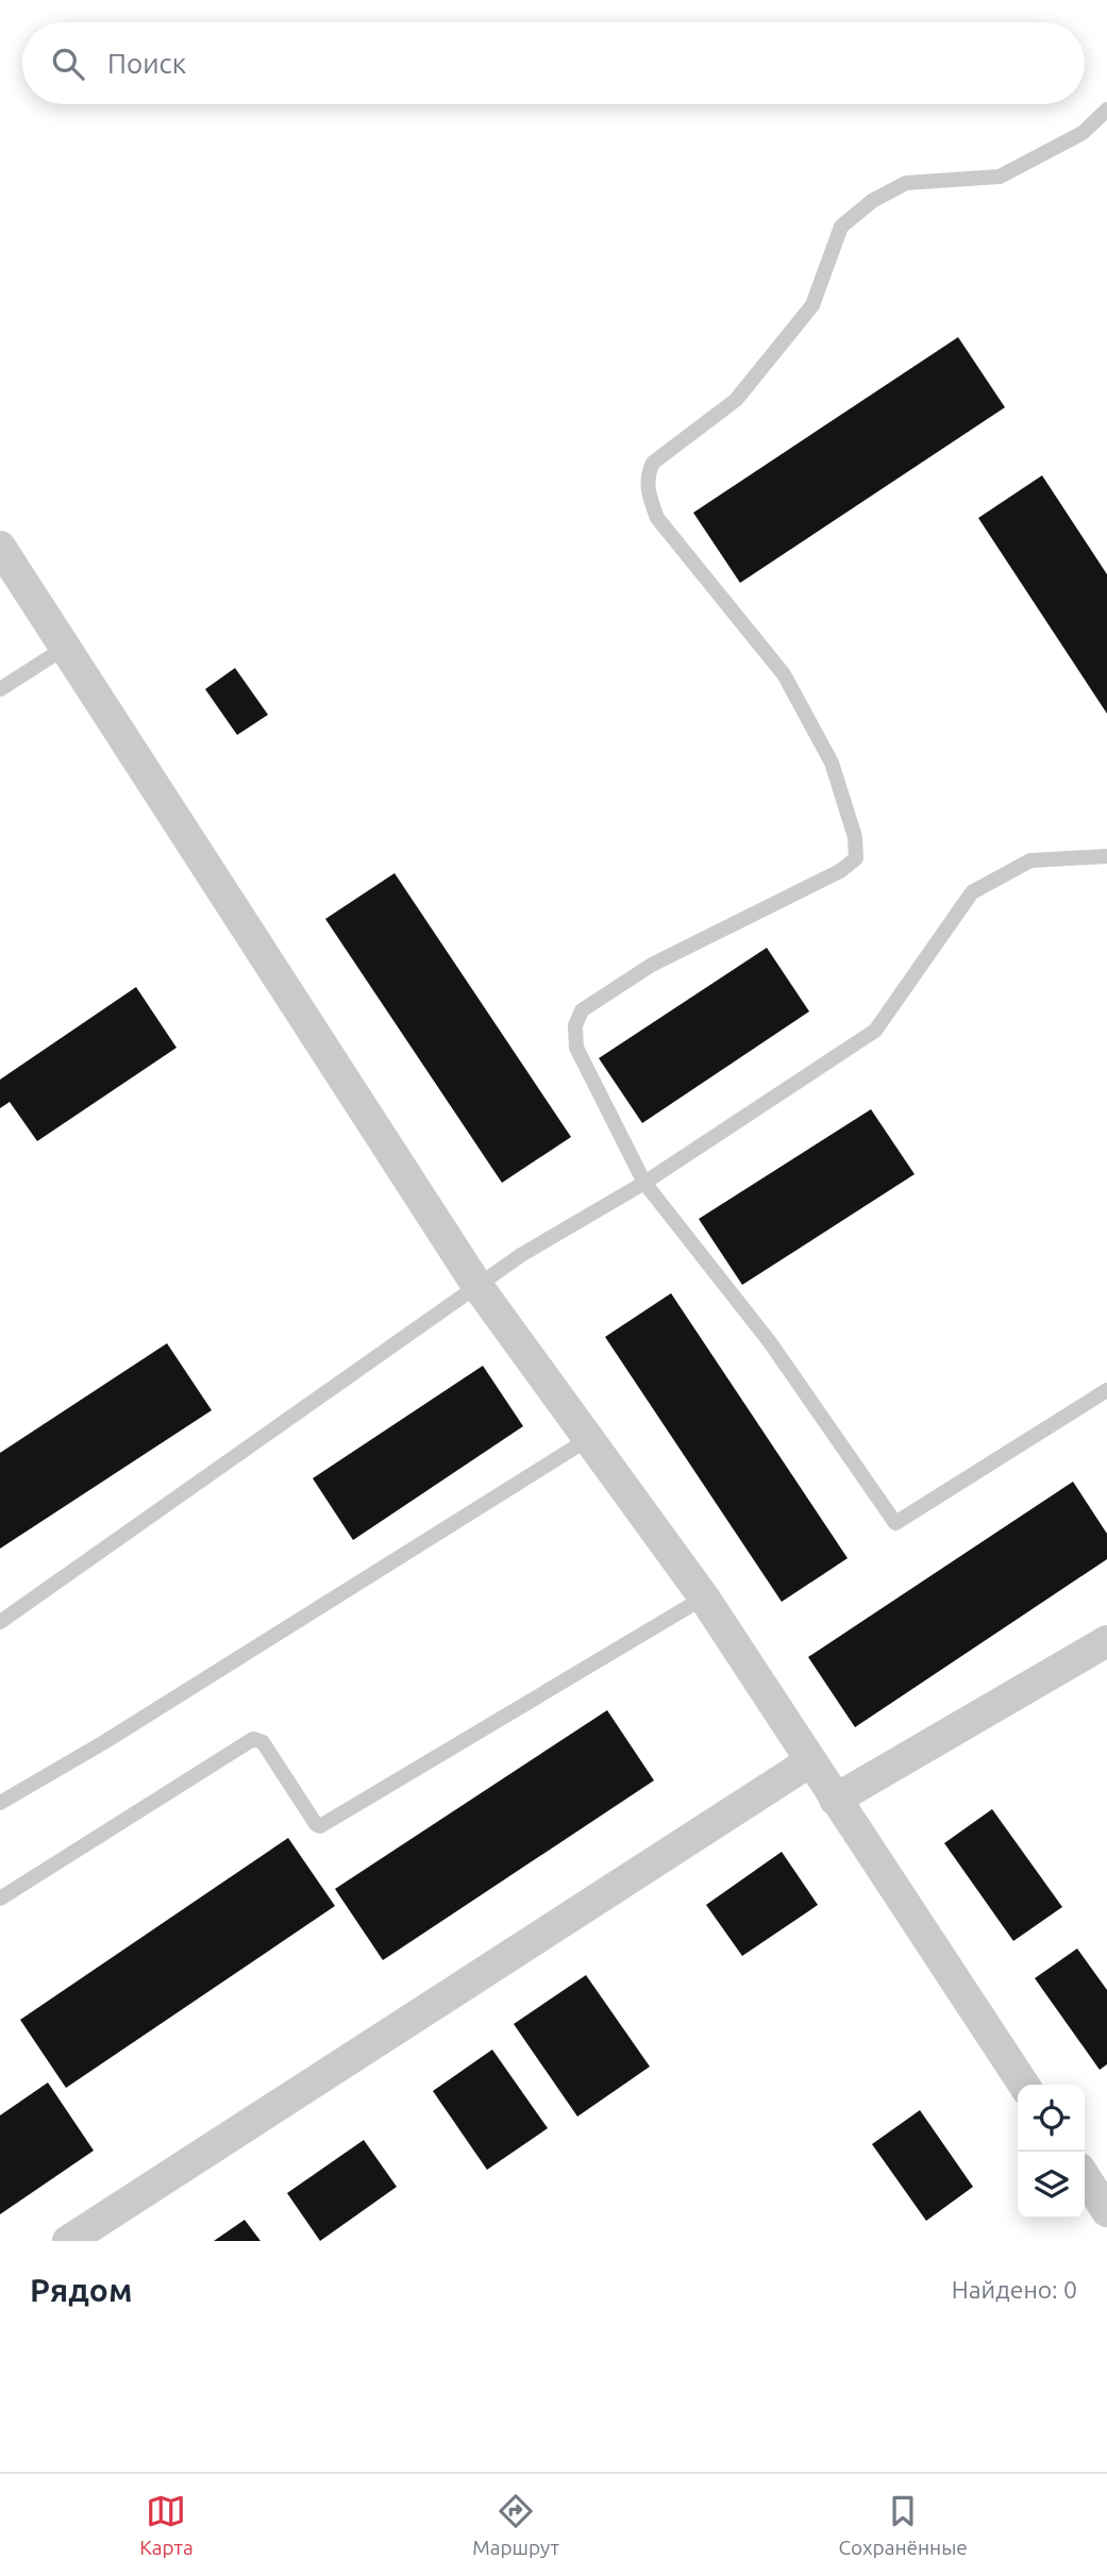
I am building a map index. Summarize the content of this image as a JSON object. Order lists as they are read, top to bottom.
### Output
{
  "page": {
    "search": "Поиск",
    "heading": ["Рядом", "Найдено: 0"],
    "nav": ["Карта", "Маршрут", "Сохранённые"]
  }
}
